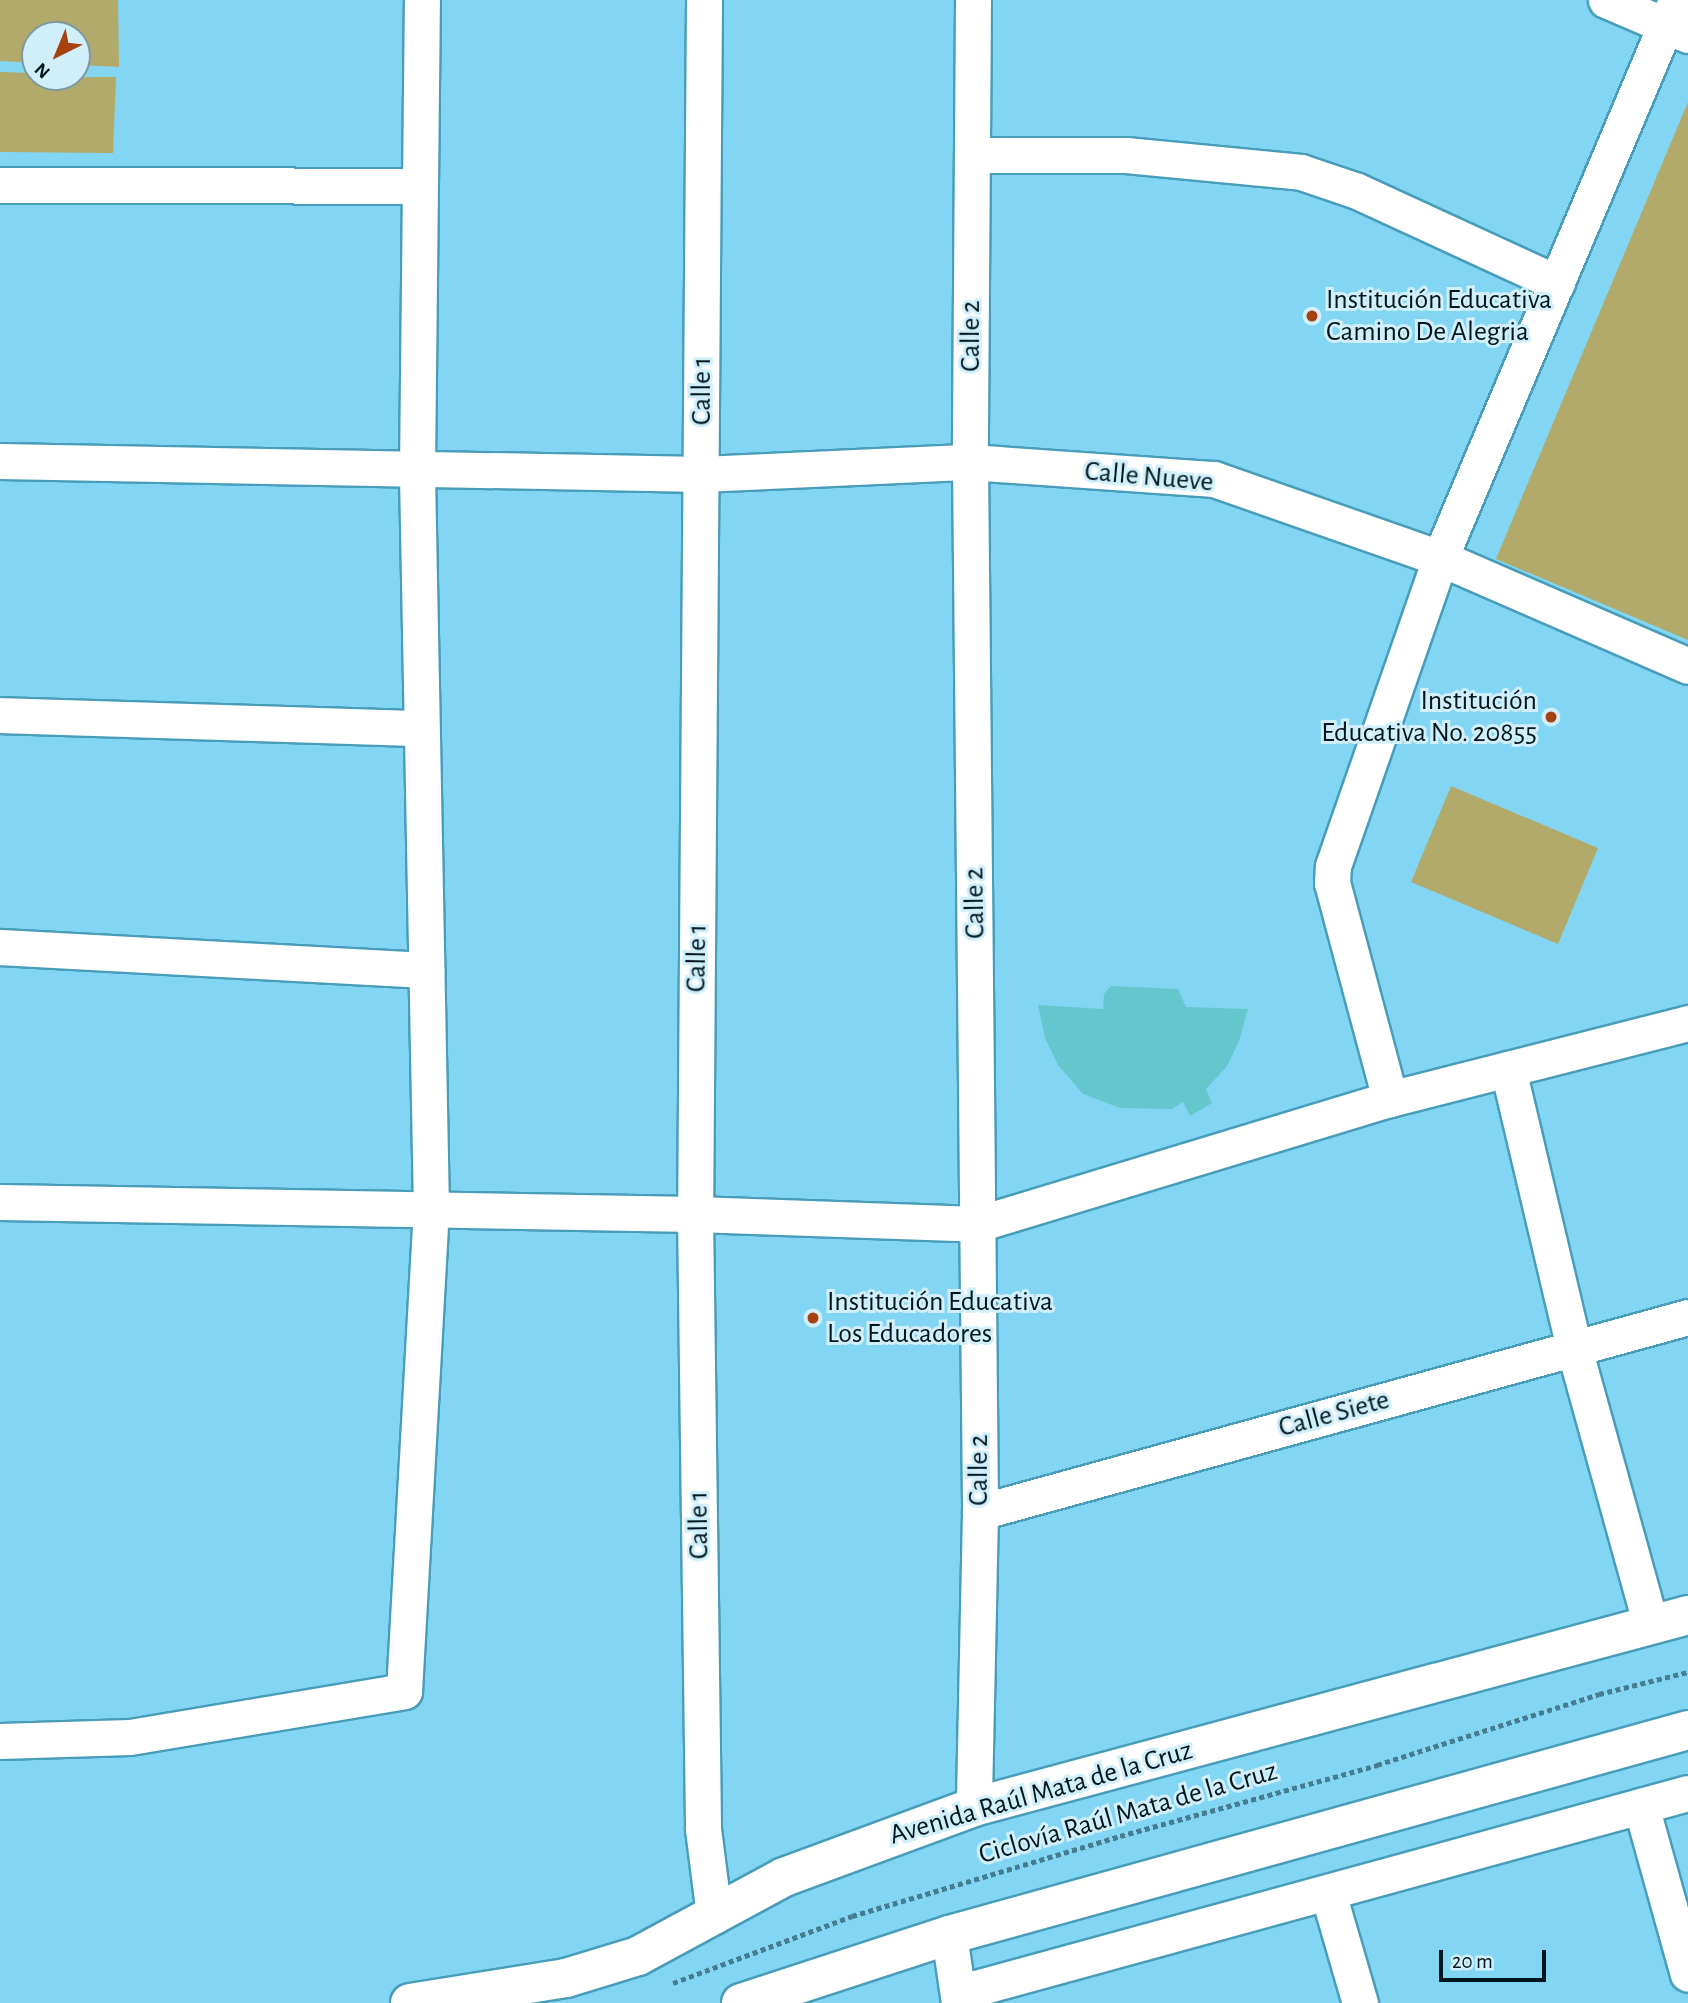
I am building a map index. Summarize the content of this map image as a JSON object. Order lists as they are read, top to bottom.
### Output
{
  "streets": {
    "main road": ["Avenida Raúl Mata de la Cruz"],
    "street": [
      "Calle 2",
      "Calle 1",
      "Calle Nueve",
      "Calle Siete"
    ],
    "path": ["Ciclovía Raúl Mata de la Cruz"]
  },
  "crossings": [
    ["Calle 2", "Calle Nueve"],
    ["Calle 2", "Calle Siete"],
    ["Calle 2", "Avenida Raúl Mata de la Cruz"],
    ["Calle 1", "Calle Nueve"],
    ["Calle 1", "Avenida Raúl Mata de la Cruz"]
  ],
  "places": ["Institución Educativa Camino De Alegria", "Institución Educativa No. 20855", "Institución Educativa Los Educadores"],
  "scale_bar": "20 m",
  "north": "bottom left"
}
